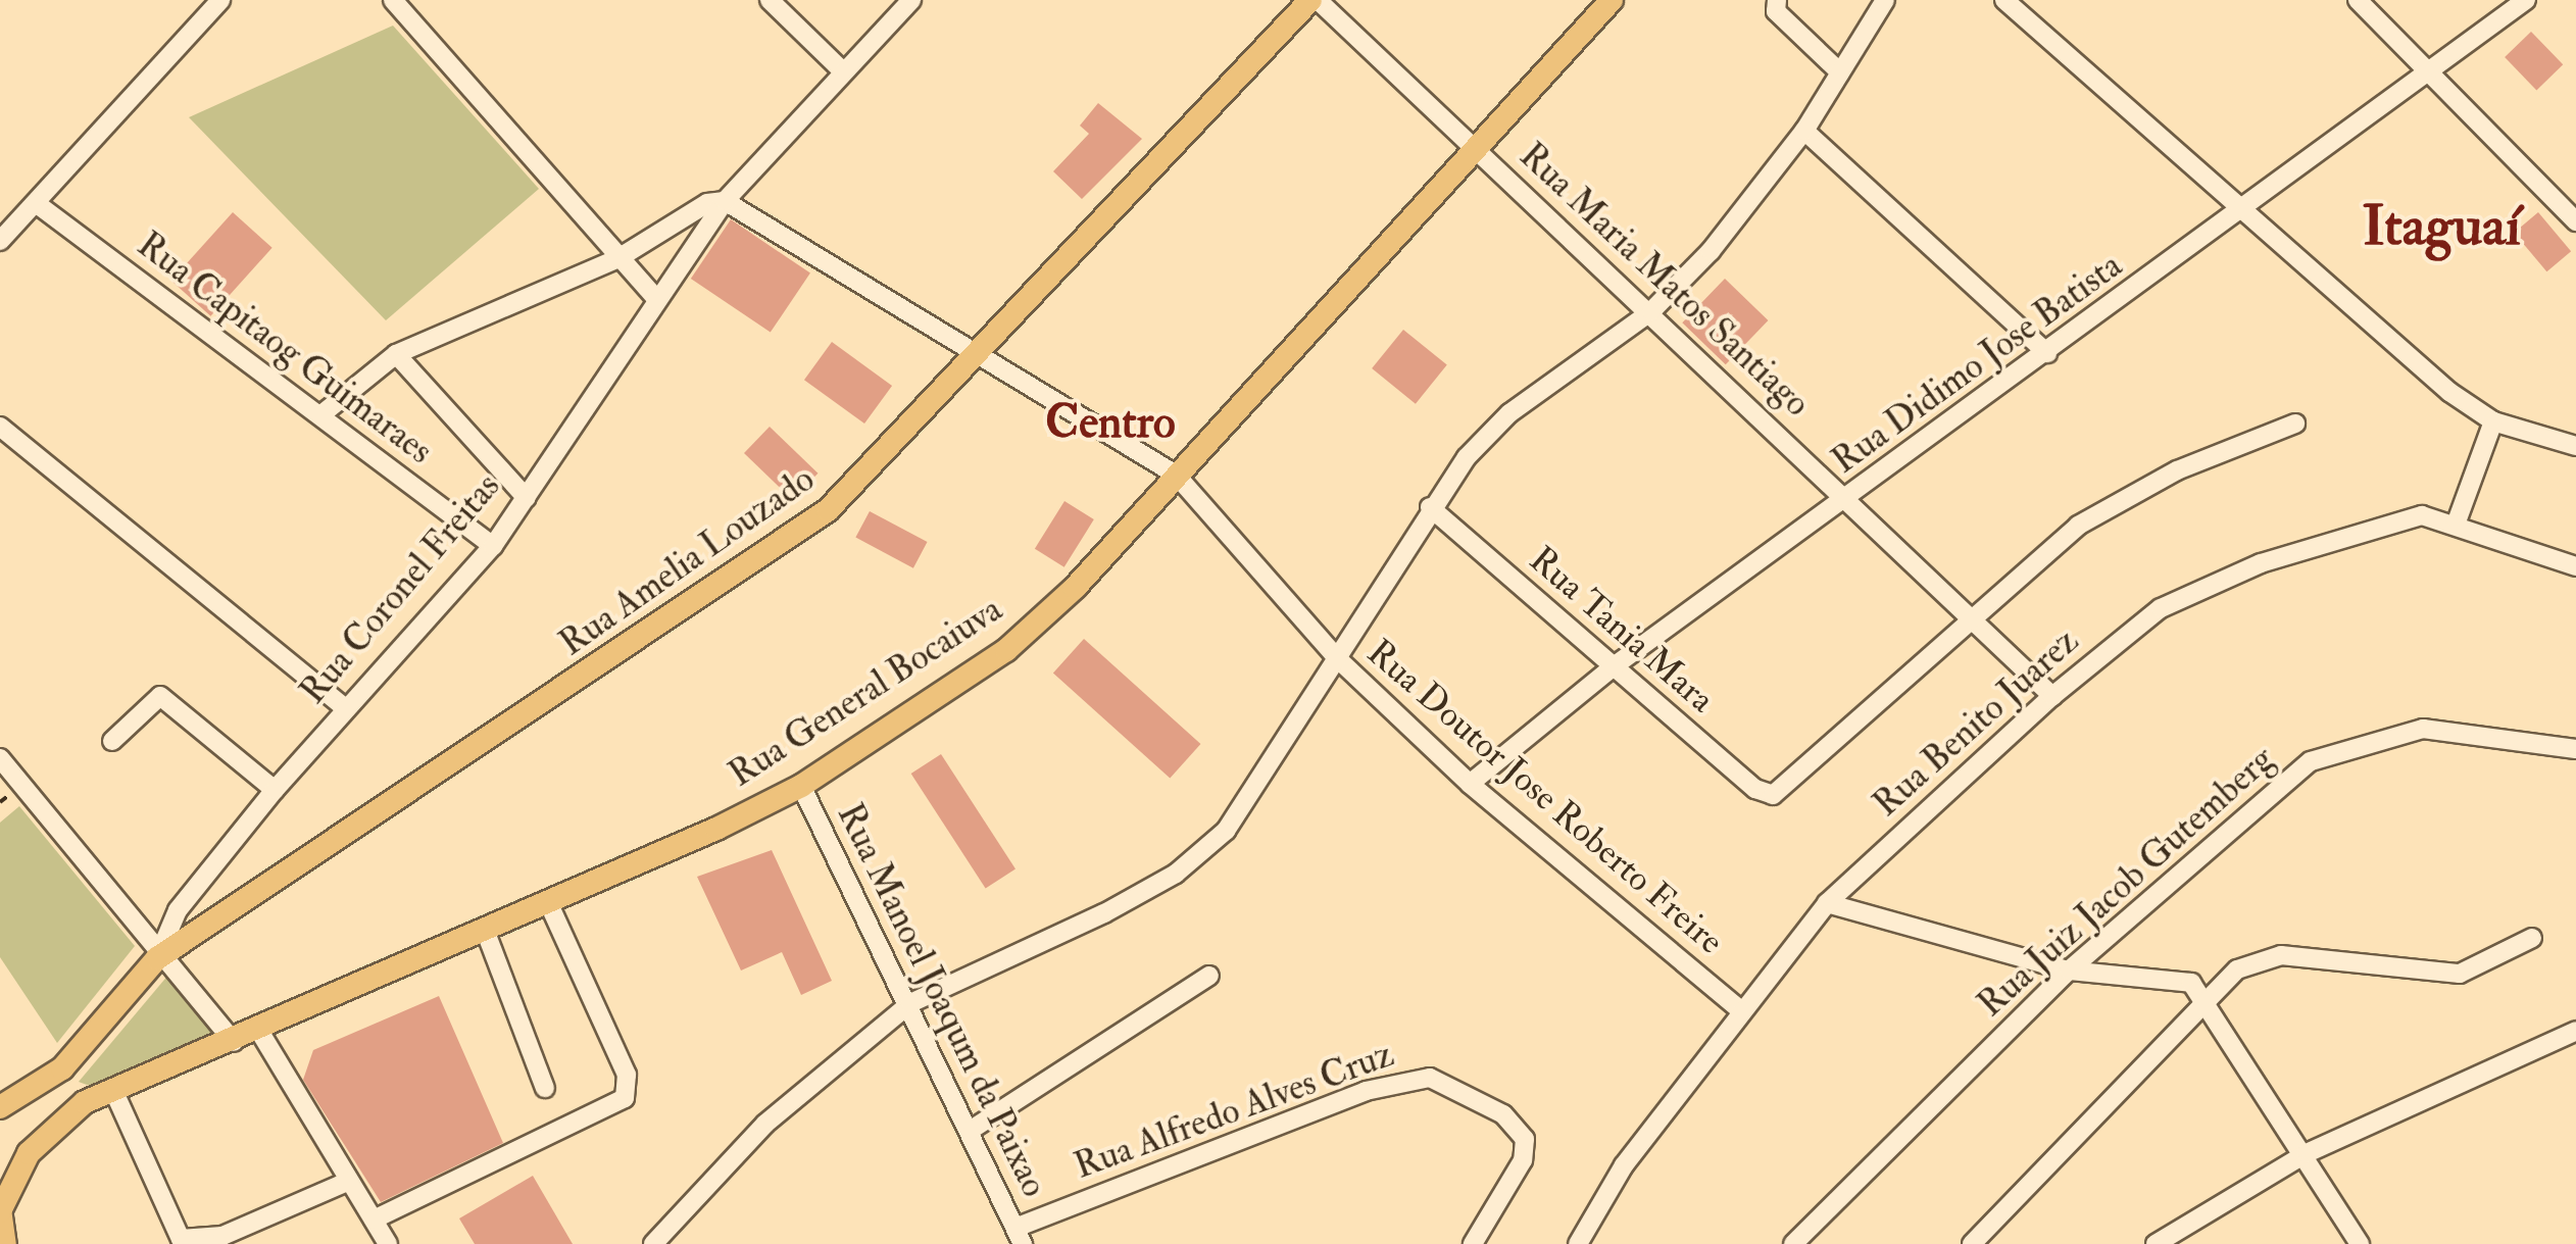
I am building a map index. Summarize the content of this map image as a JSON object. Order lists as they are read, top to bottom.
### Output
{
  "streets": {
    "main road": ["Rua Amelia Louzado", "Rua Coronel Freitas", "Rua General Bocaiuva"],
    "street": [
      "Rua Maria Matos Santiago",
      "Rua Capitaog Guimaraes",
      "Rua Didimo Jose Batista",
      "Rua Tania Mara",
      "Rua Benito Juarez",
      "Rua Doutor Jose Roberto Freire",
      "Rua Juiz Jacob Gutemberg",
      "Rua Manoel Joaqum da Paixao",
      "Rua Alfredo Alves Cruz"
    ]
  },
  "crossings": [
    ["Rua Maria Matos Santiago", "Rua Didimo Jose Batista"],
    ["Rua Maria Matos Santiago", "Rua Amelia Louzado"],
    ["Rua Maria Matos Santiago", "Rua Tania Mara"],
    ["Rua Maria Matos Santiago", "Rua General Bocaiuva"],
    ["Rua Maria Matos Santiago", "Rua Benito Juarez"],
    ["Rua Capitaog Guimaraes", "Rua Coronel Freitas"],
    ["Rua Didimo Jose Batista", "Rua Tania Mara"],
    ["Rua Didimo Jose Batista", "Rua Doutor Jose Roberto Freire"],
    ["Rua Amelia Louzado", "Rua Coronel Freitas"],
    ["Rua Amelia Louzado", "Rua Doutor Jose Roberto Freire"],
    ["Rua Coronel Freitas", "Rua Doutor Jose Roberto Freire"],
    ["Rua General Bocaiuva", "Rua Doutor Jose Roberto Freire"],
    ["Rua General Bocaiuva", "Rua Manoel Joaqum da Paixao"],
    ["Rua Benito Juarez", "Rua Doutor Jose Roberto Freire"],
    ["Rua Manoel Joaqum da Paixao", "Rua Alfredo Alves Cruz"]
  ],
  "districts": ["Itaguaí", "Centro"]
}
